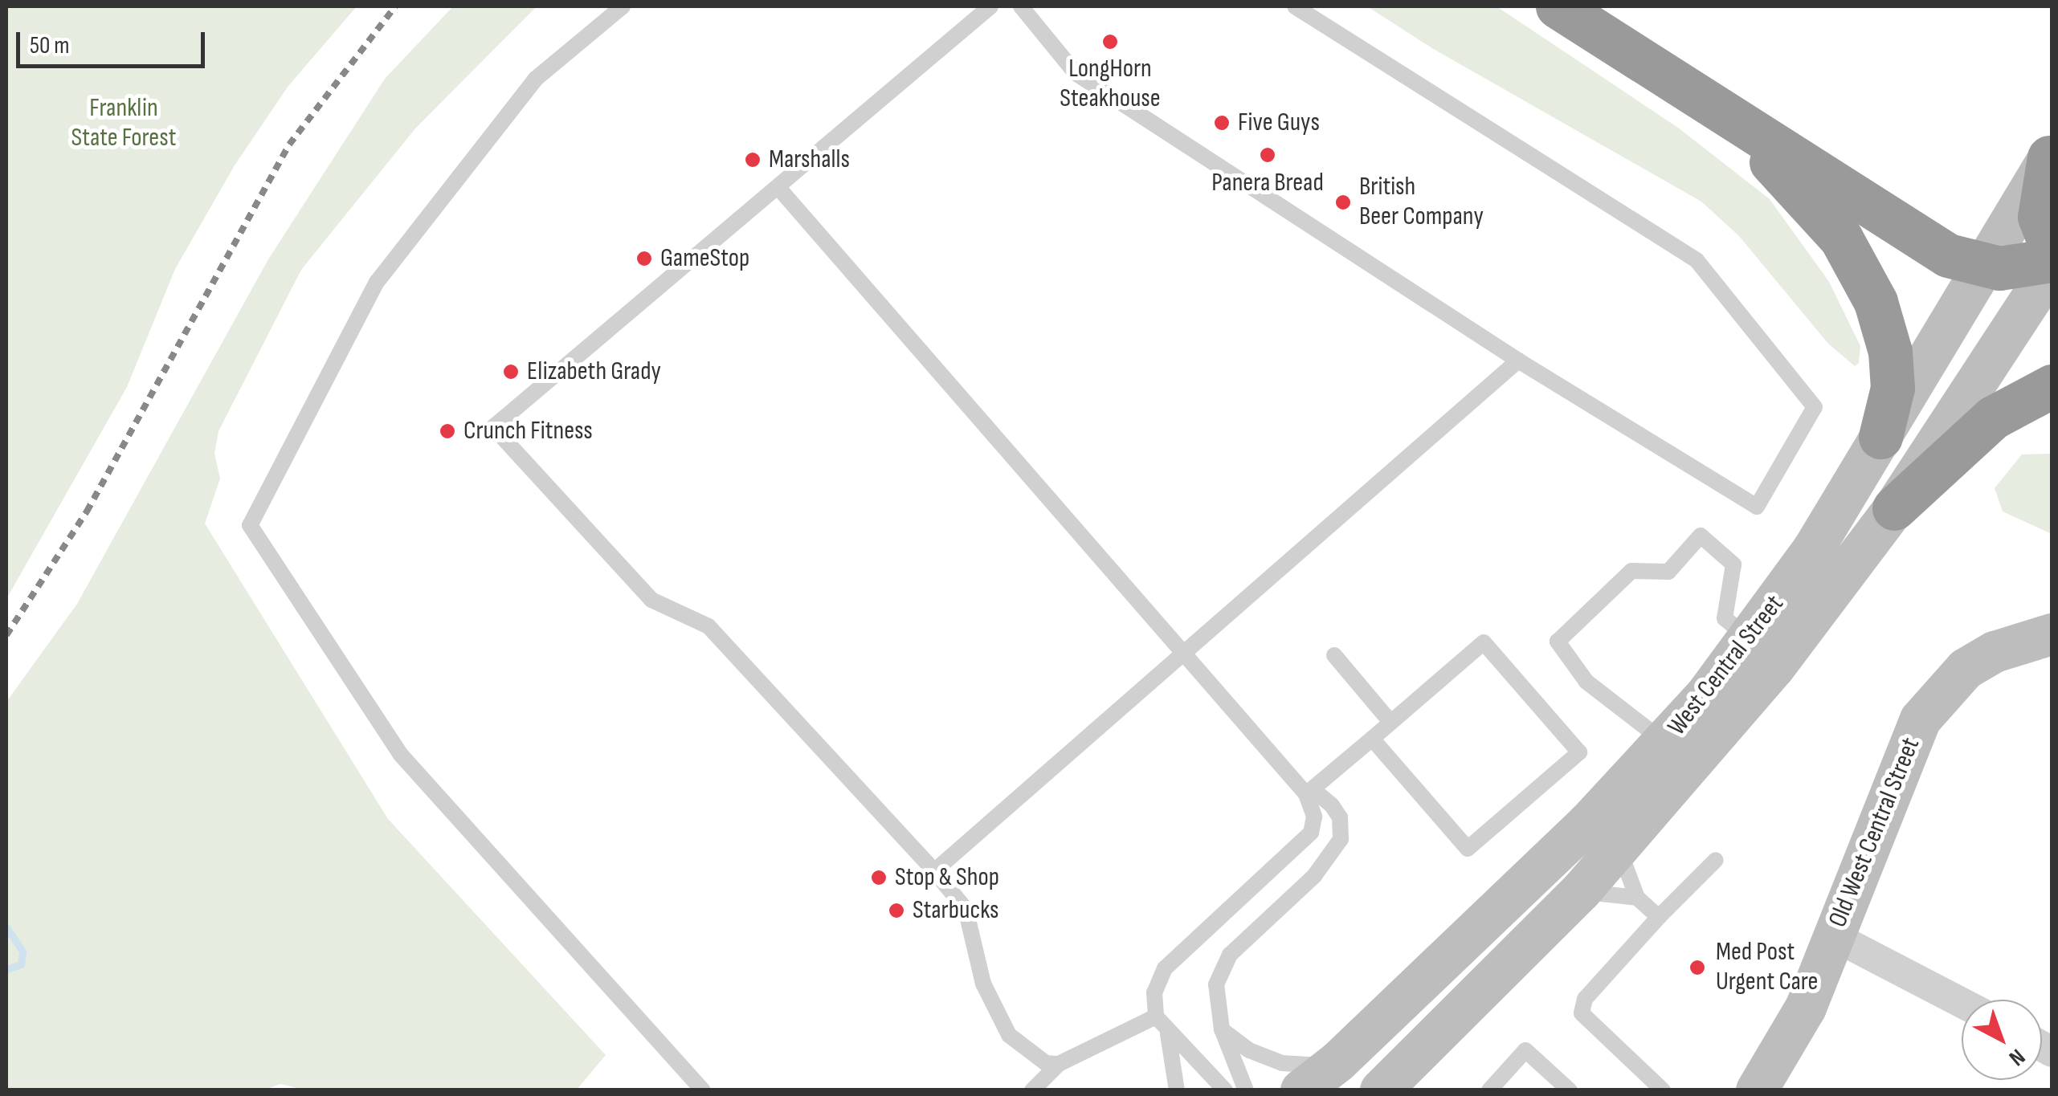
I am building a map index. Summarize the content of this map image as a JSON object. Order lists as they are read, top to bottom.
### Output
{
  "streets": {
    "main road": ["West Central Street", "Old West Central Street"]
  },
  "parks": ["Franklin State Forest"],
  "places": [
    "LongHorn Steakhouse",
    "Five Guys",
    "Panera Bread",
    "Marshalls",
    "British Beer Company",
    "GameStop",
    "Elizabeth Grady",
    "Crunch Fitness",
    "Stop & Shop",
    "Starbucks",
    "Med Post Urgent Care"
  ],
  "scale_bar": "50 m",
  "north": "bottom right"
}
